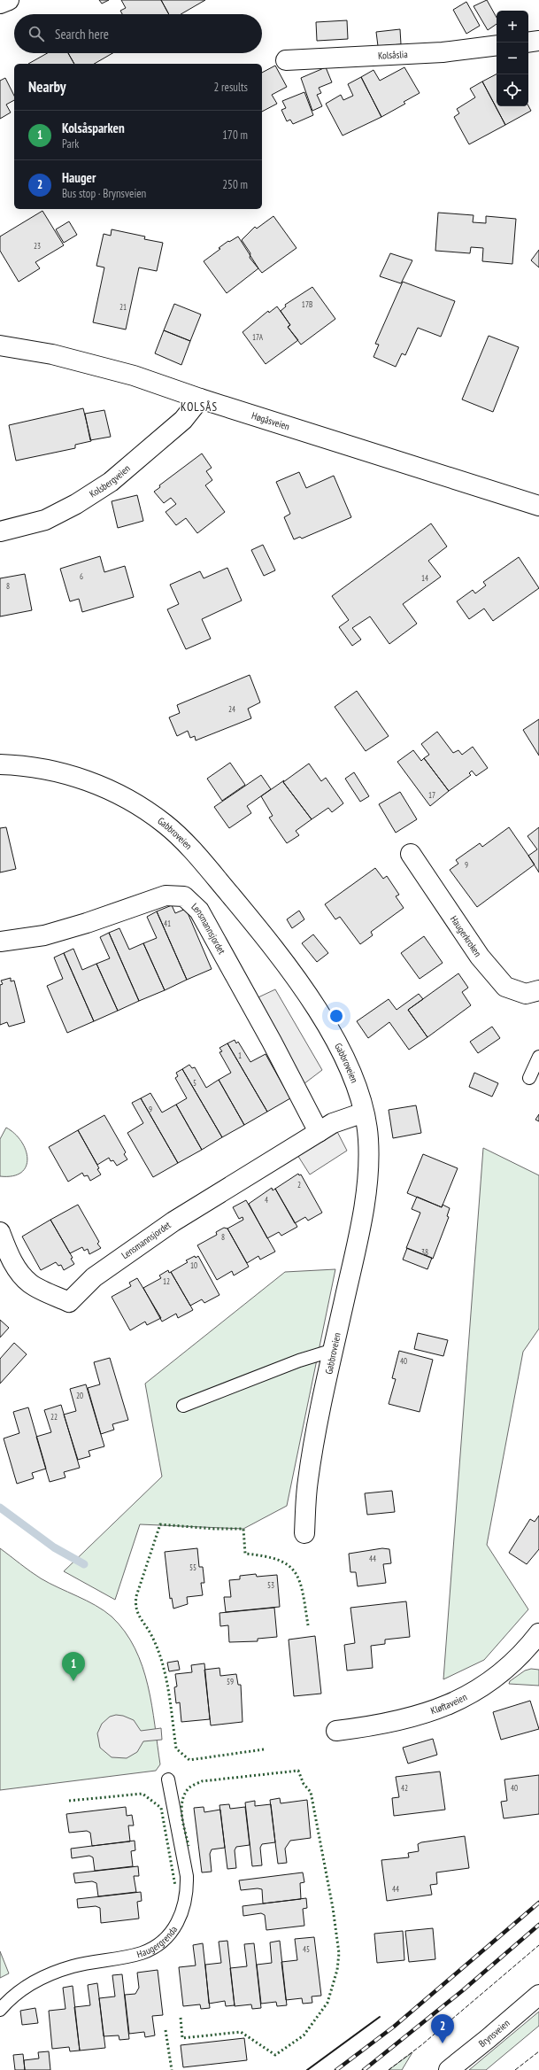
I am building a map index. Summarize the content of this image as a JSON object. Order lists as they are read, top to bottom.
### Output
{
  "streets": {
    "street": [
      "Kolsåslia",
      "Høgåsveien",
      "Kolsbergveien",
      "Gabbroveien",
      "Lensmannsjordet",
      "Haugerkroken",
      "Kløftaveien",
      "Brynsveien"
    ],
    "lane": ["Haugergrenda"]
  },
  "crossings": [
    ["Høgåsveien", "Kolsbergveien"],
    ["Gabbroveien", "Lensmannsjordet"]
  ],
  "districts": ["KOLSÅS"],
  "house_numbers": [
    "23",
    "17B",
    "21",
    "17A",
    "6",
    "14",
    "8",
    "24",
    "17",
    "9",
    "41",
    "1",
    "5",
    "9",
    "2",
    "4",
    "8",
    "38",
    "10",
    "12",
    "40",
    "20",
    "22",
    "44",
    "55",
    "53",
    "59",
    "42",
    "40",
    "44",
    "45"
  ],
  "page": {
    "map_buttons": ["+", "−"],
    "search": "Search here",
    "heading": ["Nearby", "2 results"],
    "list": [
      {
        "mark": "1",
        "name": "Kolsåsparken",
        "note": "Park",
        "value": "170 m"
      },
      {
        "mark": "2",
        "name": "Hauger",
        "note": "Bus stop · Brynsveien",
        "value": "250 m"
      }
    ],
    "pins": ["1", "2"]
  }
}
